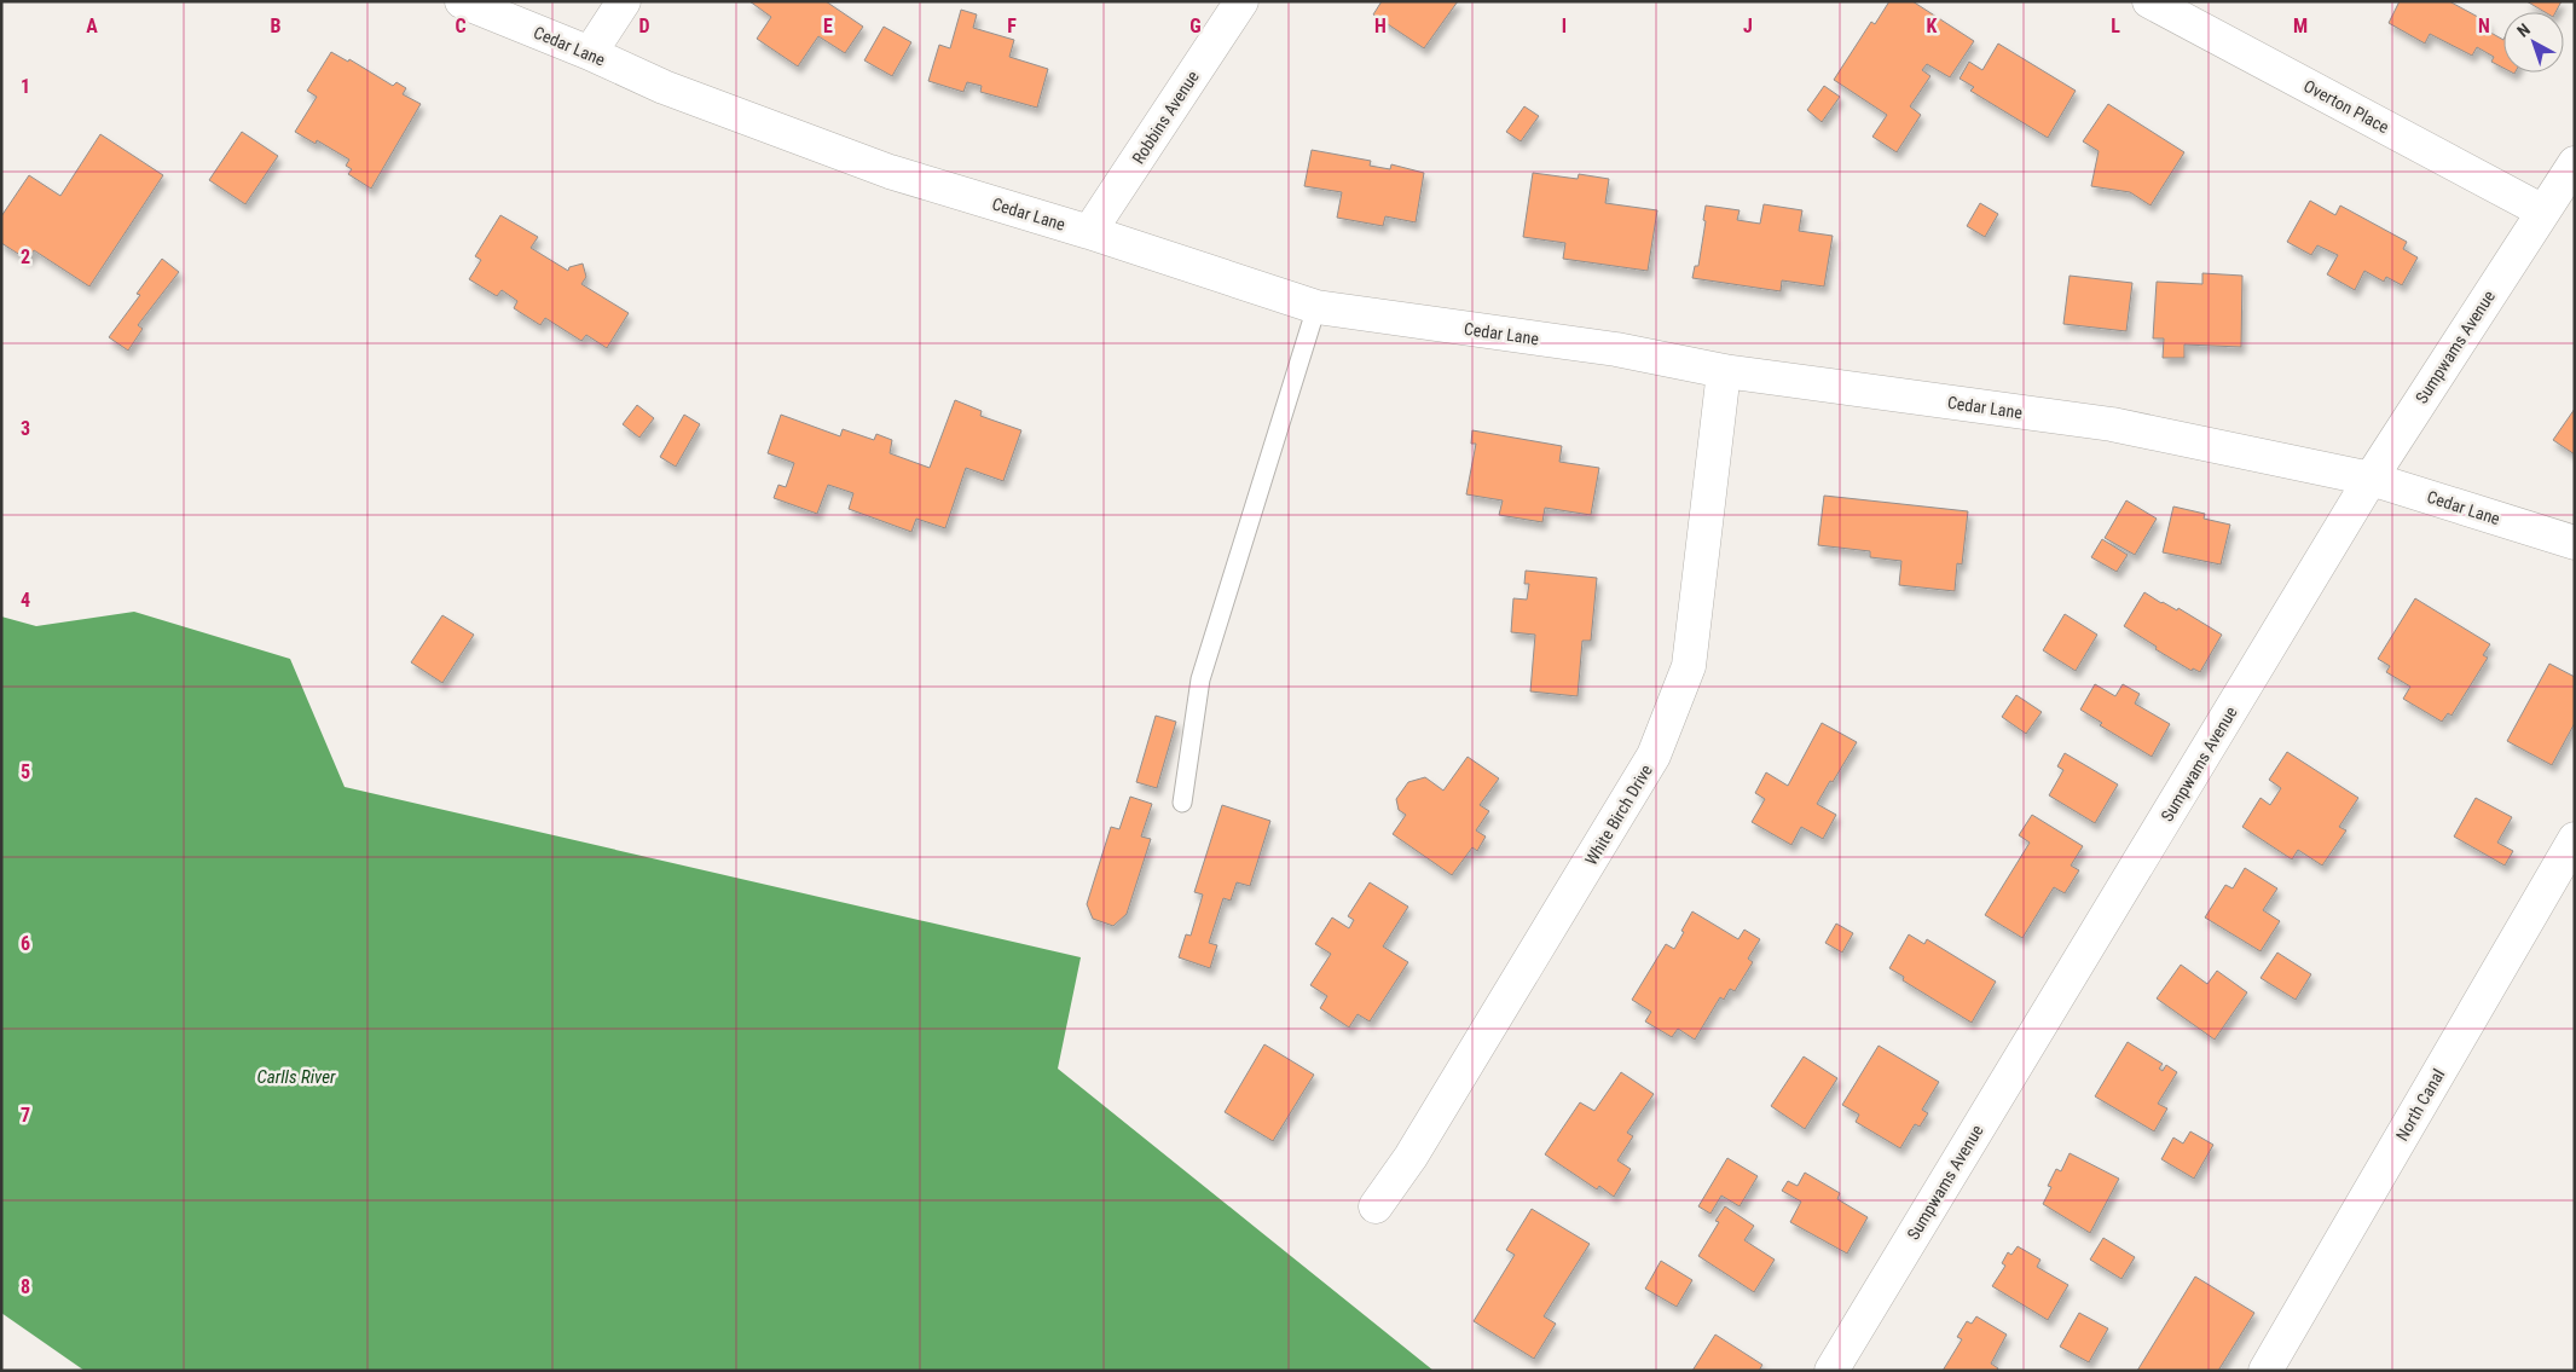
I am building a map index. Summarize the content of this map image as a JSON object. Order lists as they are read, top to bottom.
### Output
{
  "streets": {
    "street": [
      "Cedar Lane",
      "Overton Place",
      "Robbins Avenue",
      "Sumpwams Avenue",
      "White Birch Drive",
      "North Canal"
    ]
  },
  "crossings": [
    ["Cedar Lane", "Robbins Avenue"],
    ["Cedar Lane", "Sumpwams Avenue"],
    ["Cedar Lane", "White Birch Drive"],
    ["Overton Place", "Sumpwams Avenue"]
  ],
  "water": ["Carlls River"],
  "north": "top left",
  "grid": {
    "columns": [
      "A",
      "B",
      "C",
      "D",
      "E",
      "F",
      "G",
      "H",
      "I",
      "J",
      "K",
      "L",
      "M",
      "N"
    ],
    "rows": [
      "1",
      "2",
      "3",
      "4",
      "5",
      "6",
      "7",
      "8"
    ]
  }
}
